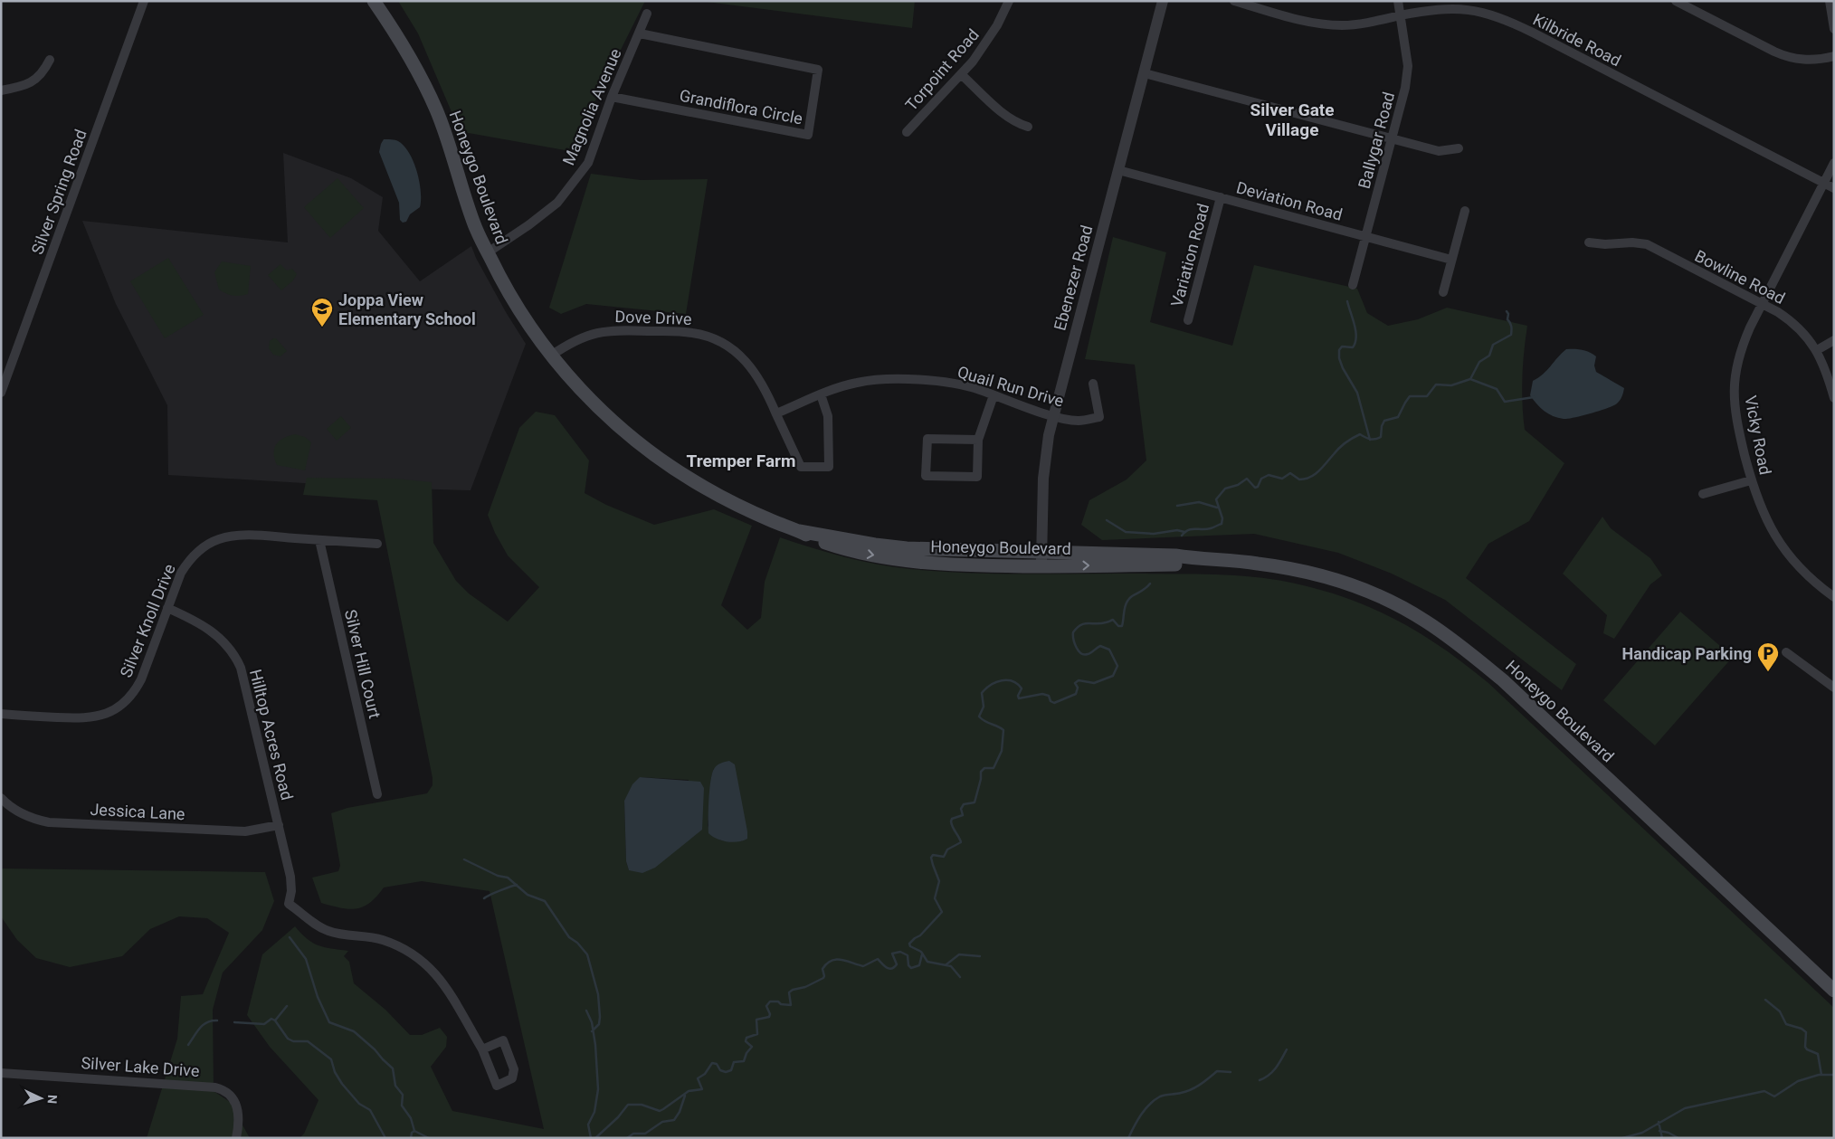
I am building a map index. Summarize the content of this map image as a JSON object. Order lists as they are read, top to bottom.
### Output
{
  "streets": {
    "main road": ["Honeygo Boulevard"],
    "street": [
      "Kilbride Road",
      "Torpoint Road",
      "Magnolia Avenue",
      "Grandiflora Circle",
      "Ballygar Road",
      "Silver Spring Road",
      "Deviation Road",
      "Variation Road",
      "Bowline Road",
      "Ebenezer Road",
      "Dove Drive",
      "Quail Run Drive",
      "Vicky Road",
      "Silver Knoll Drive",
      "Silver Hill Court",
      "Hilltop Acres Road",
      "Jessica Lane",
      "Silver Lake Drive"
    ]
  },
  "crossings": [
    ["Kilbride Road", "Ballygar Road"],
    ["Kilbride Road", "Vicky Road"],
    ["Magnolia Avenue", "Grandiflora Circle"],
    ["Magnolia Avenue", "Honeygo Boulevard"],
    ["Ballygar Road", "Deviation Road"],
    ["Honeygo Boulevard", "Ebenezer Road"],
    ["Honeygo Boulevard", "Dove Drive"],
    ["Deviation Road", "Variation Road"],
    ["Deviation Road", "Ebenezer Road"],
    ["Bowline Road", "Vicky Road"],
    ["Ebenezer Road", "Quail Run Drive"],
    ["Dove Drive", "Quail Run Drive"],
    ["Silver Knoll Drive", "Silver Hill Court"],
    ["Silver Knoll Drive", "Hilltop Acres Road"],
    ["Hilltop Acres Road", "Jessica Lane"]
  ],
  "districts": ["Silver Gate Village", "Tremper Farm"],
  "places": {
    "school or university": ["Joppa View Elementary School"],
    "parking": ["Handicap Parking"]
  },
  "north": "right"
}
